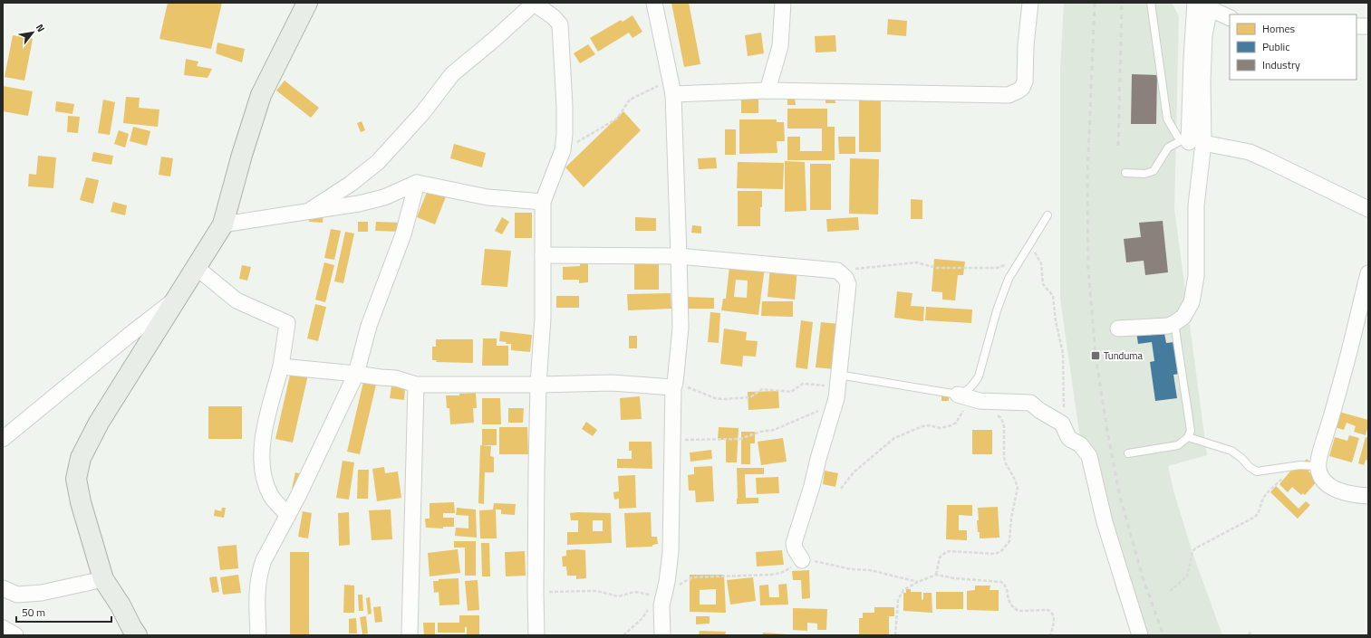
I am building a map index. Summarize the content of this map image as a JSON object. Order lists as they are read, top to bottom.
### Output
{
  "places": {
    "transit": ["Tunduma"]
  },
  "legend": ["Homes", "Public", "Industry"],
  "scale_bar": "50 m",
  "north": "top right"
}
